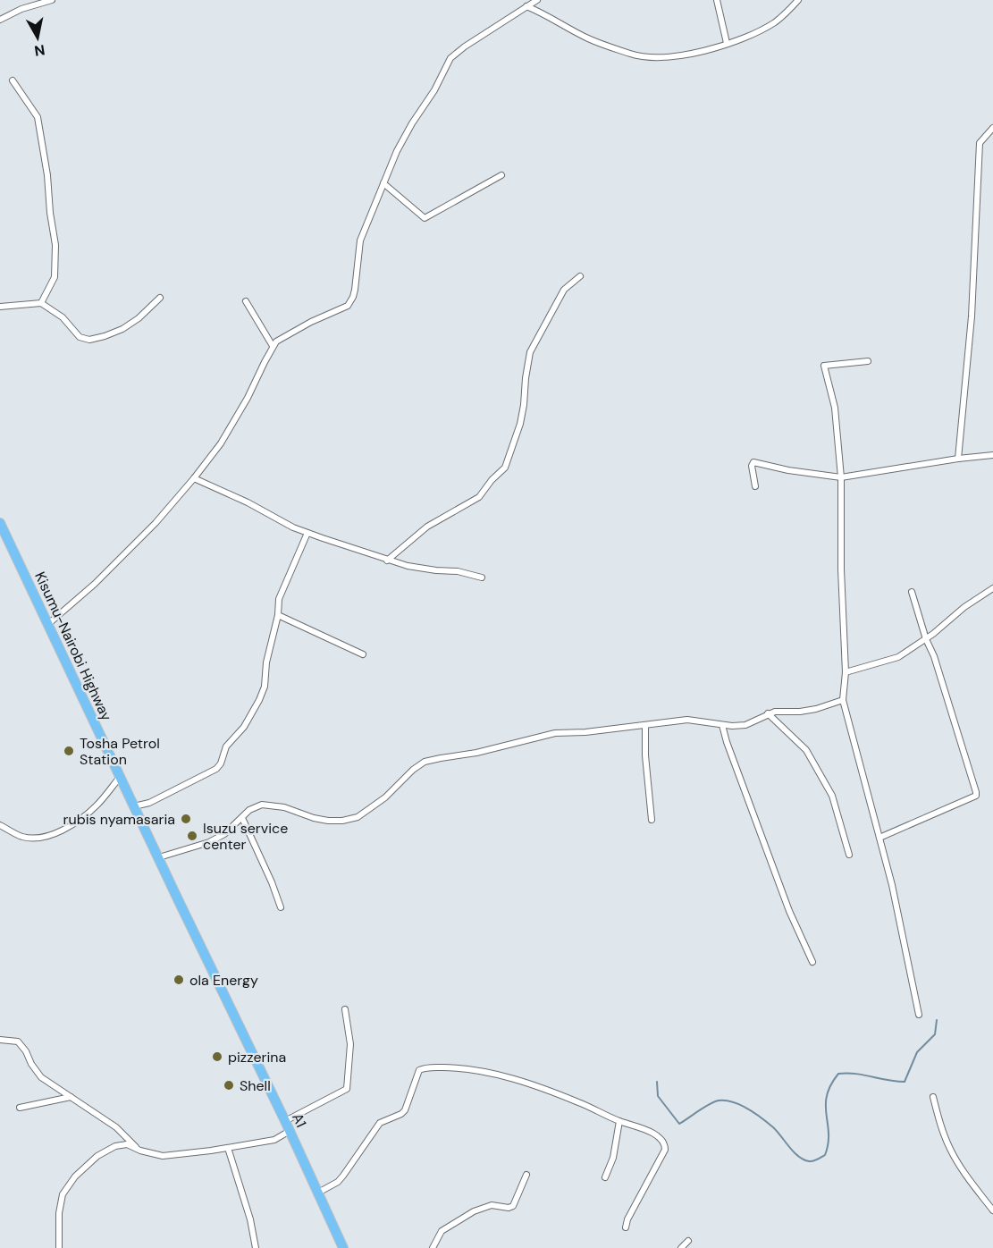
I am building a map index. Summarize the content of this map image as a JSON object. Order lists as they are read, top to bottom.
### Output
{
  "streets": {
    "highway": ["Kisumu-Nairobi Highway", "A1"]
  },
  "crossings": [
    ["Kisumu-Nairobi Highway", "A1"]
  ],
  "places": [
    "Tosha Petrol Station",
    "rubis nyamasaria",
    "Isuzu service center",
    "ola Energy",
    "pizzerina",
    "Shell"
  ],
  "north": "bottom"
}
